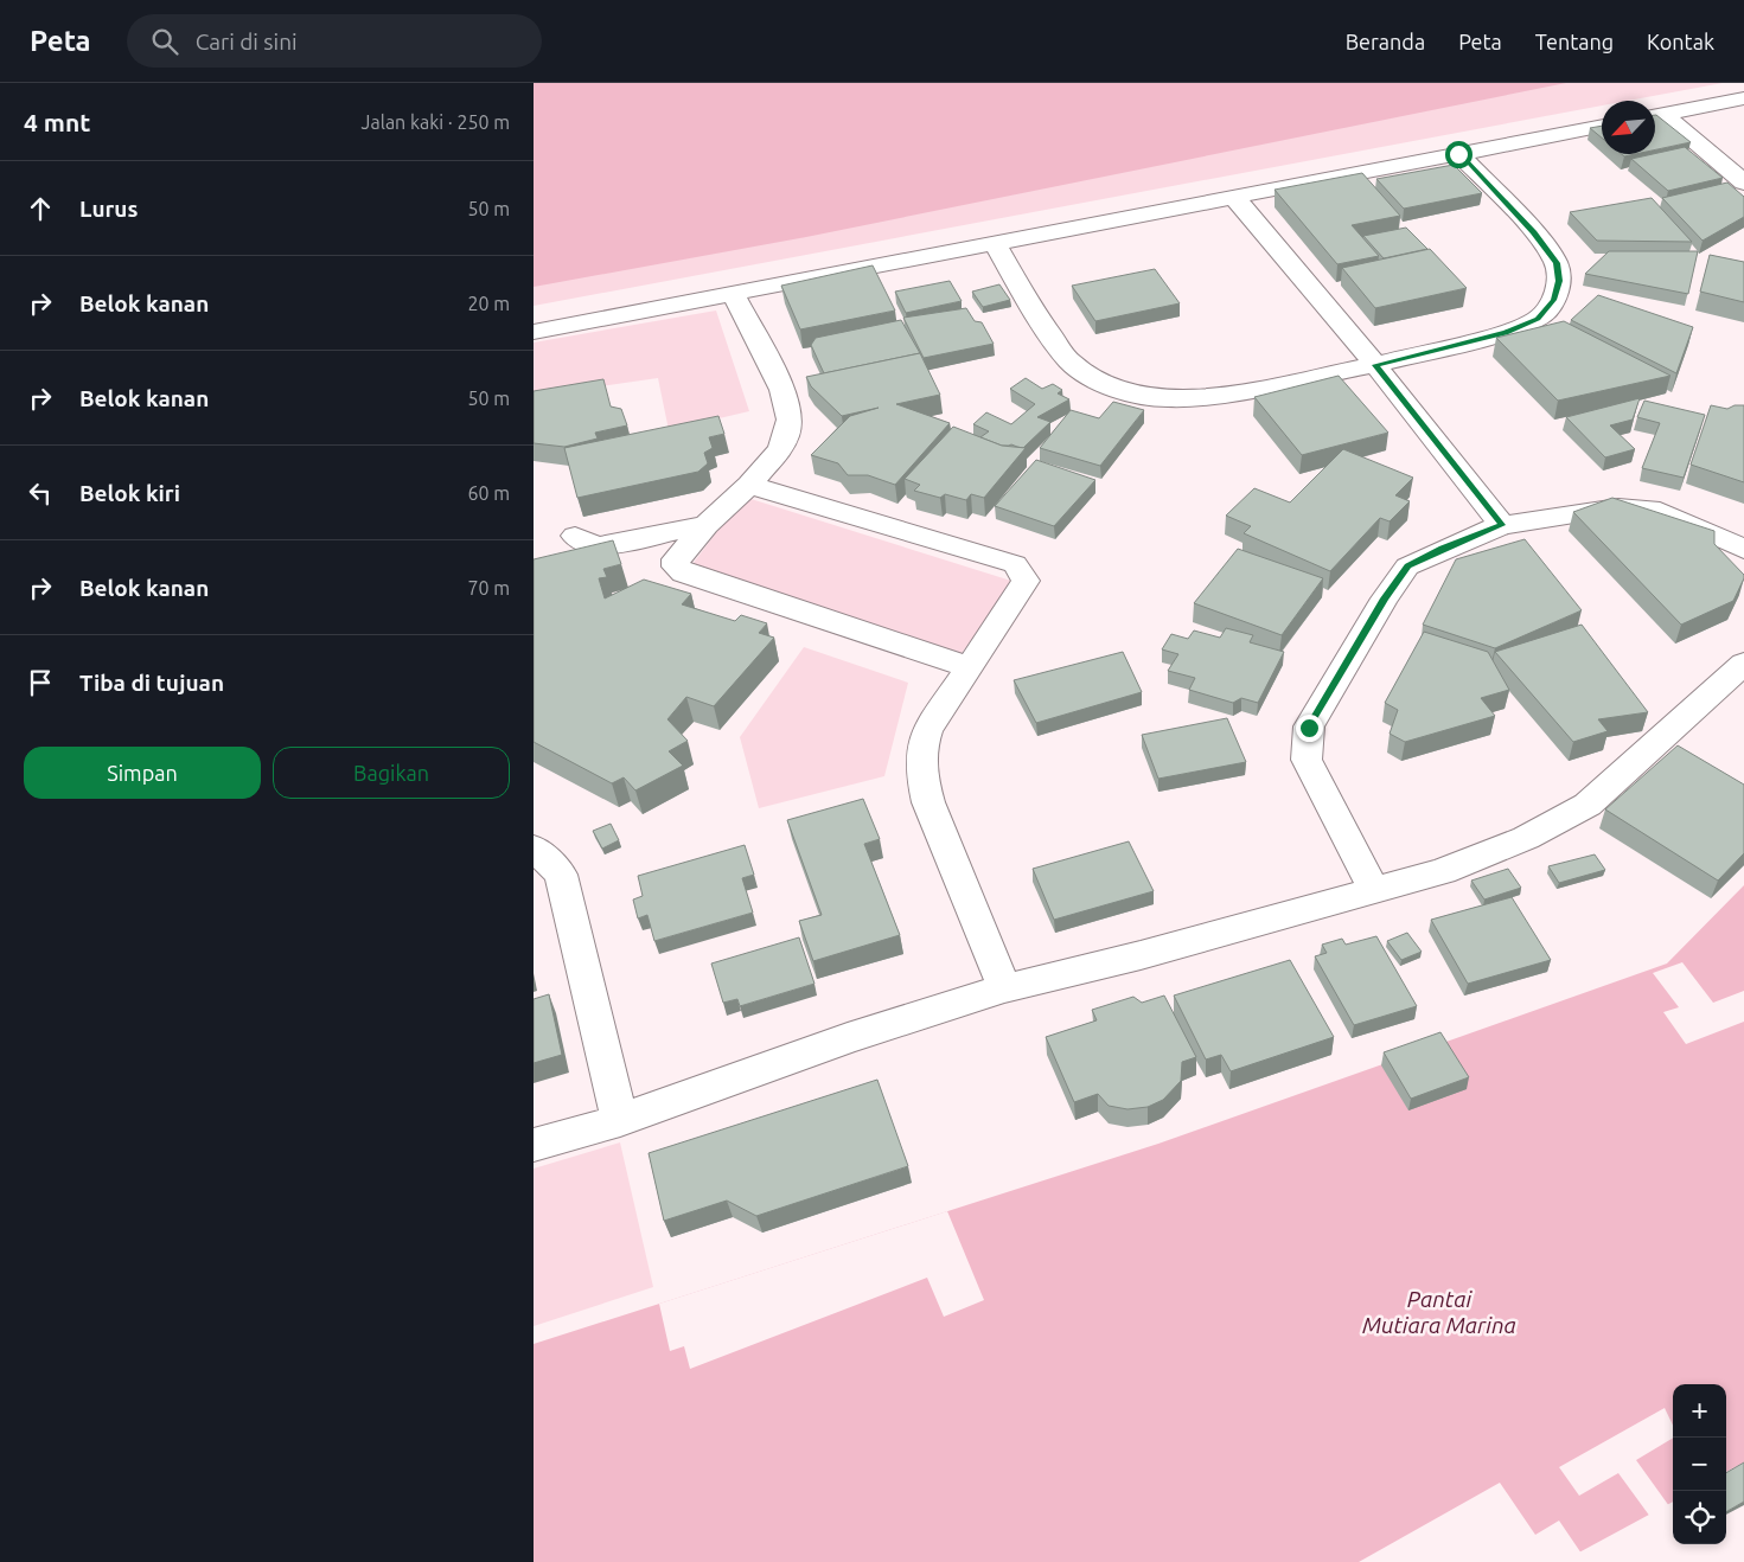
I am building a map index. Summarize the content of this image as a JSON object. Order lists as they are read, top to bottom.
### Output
{
  "water": ["Pantai Mutiara Marina"],
  "north": "bottom left",
  "page": {
    "header": "Peta",
    "search": "Cari di sini",
    "nav": [
      "Beranda",
      "Peta",
      "Tentang",
      "Kontak"
    ],
    "heading": ["4 mnt", "Jalan kaki · 250 m"],
    "list": [
      ["Lurus", "50 m"],
      ["Belok kanan", "20 m"],
      ["Belok kanan", "50 m"],
      ["Belok kiri", "60 m"],
      ["Belok kanan", "70 m"],
      "Tiba di tujuan"
    ],
    "buttons": ["Simpan", "Bagikan"],
    "map_buttons": ["+", "−"]
  }
}
